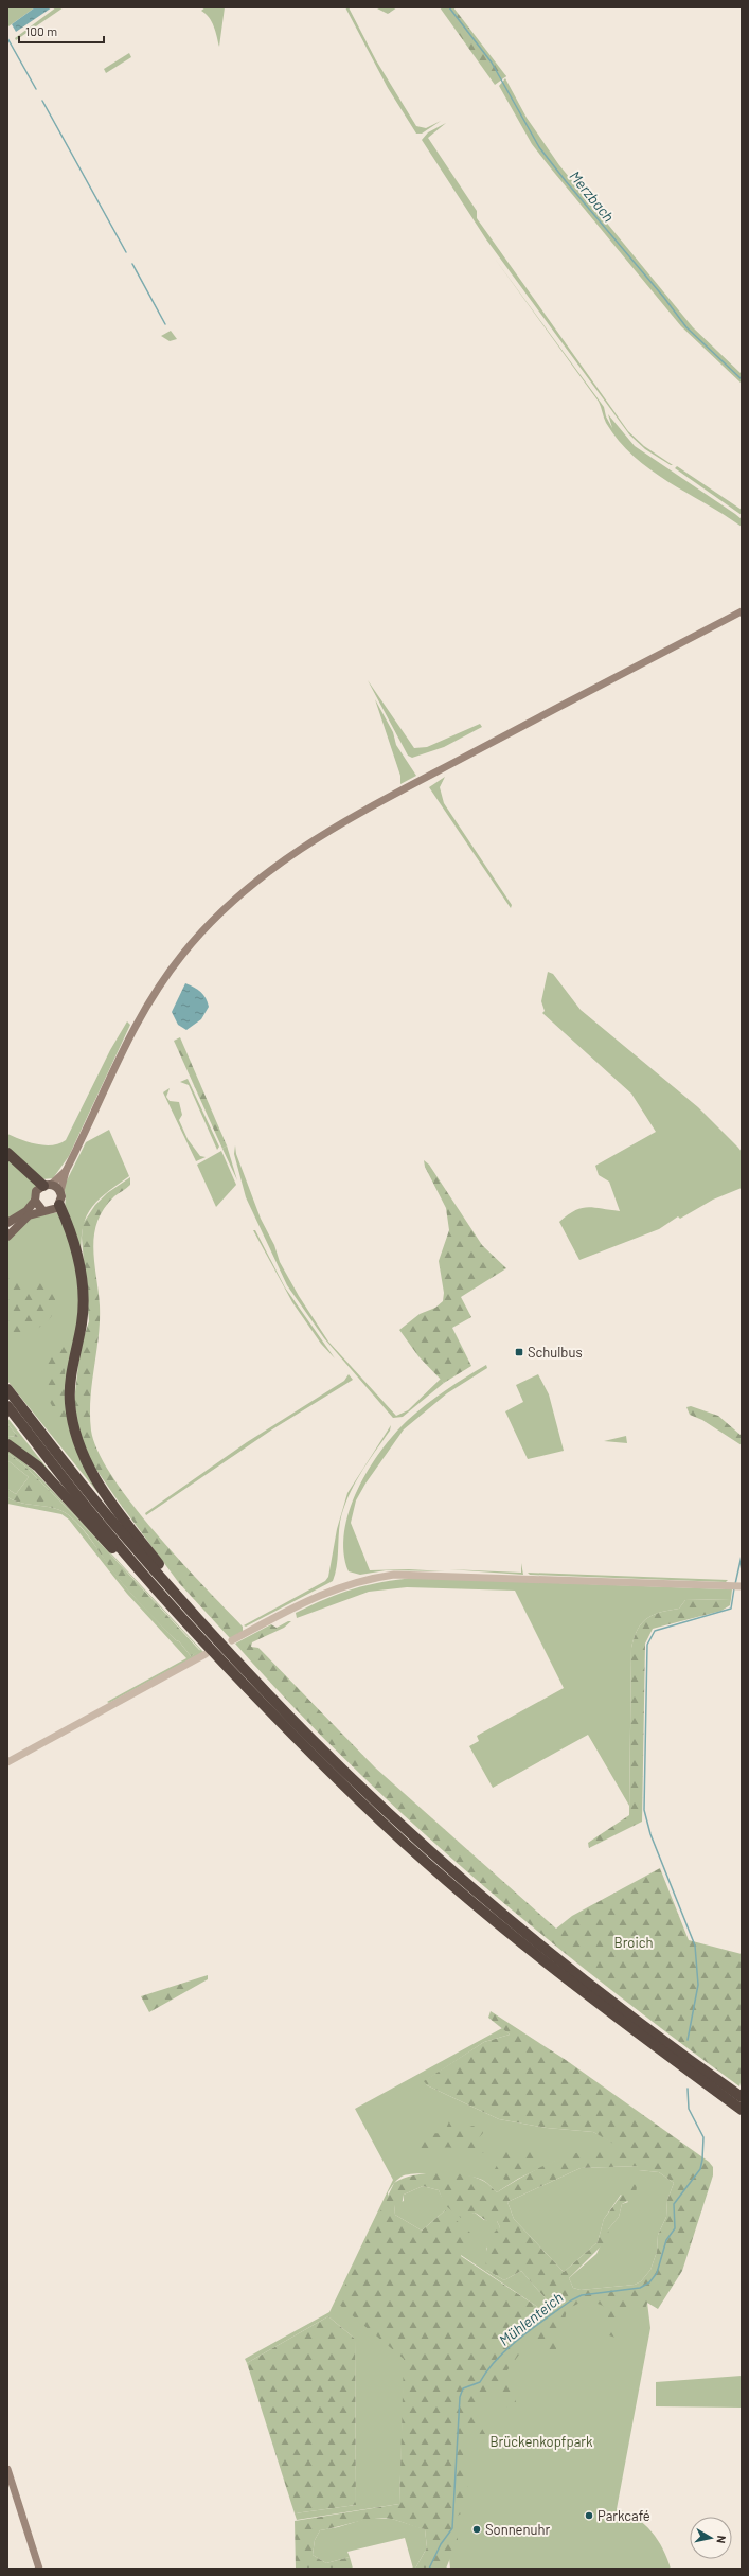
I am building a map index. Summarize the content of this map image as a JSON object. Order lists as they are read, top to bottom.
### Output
{
  "water": ["Merzbach", "Mühlenteich"],
  "parks": ["Broich", "Brückenkopfpark"],
  "places": {
    "transit": ["Schulbus"],
    "other": ["Parkcafé", "Sonnenuhr"]
  },
  "scale_bar": "100 m",
  "north": "right"
}
